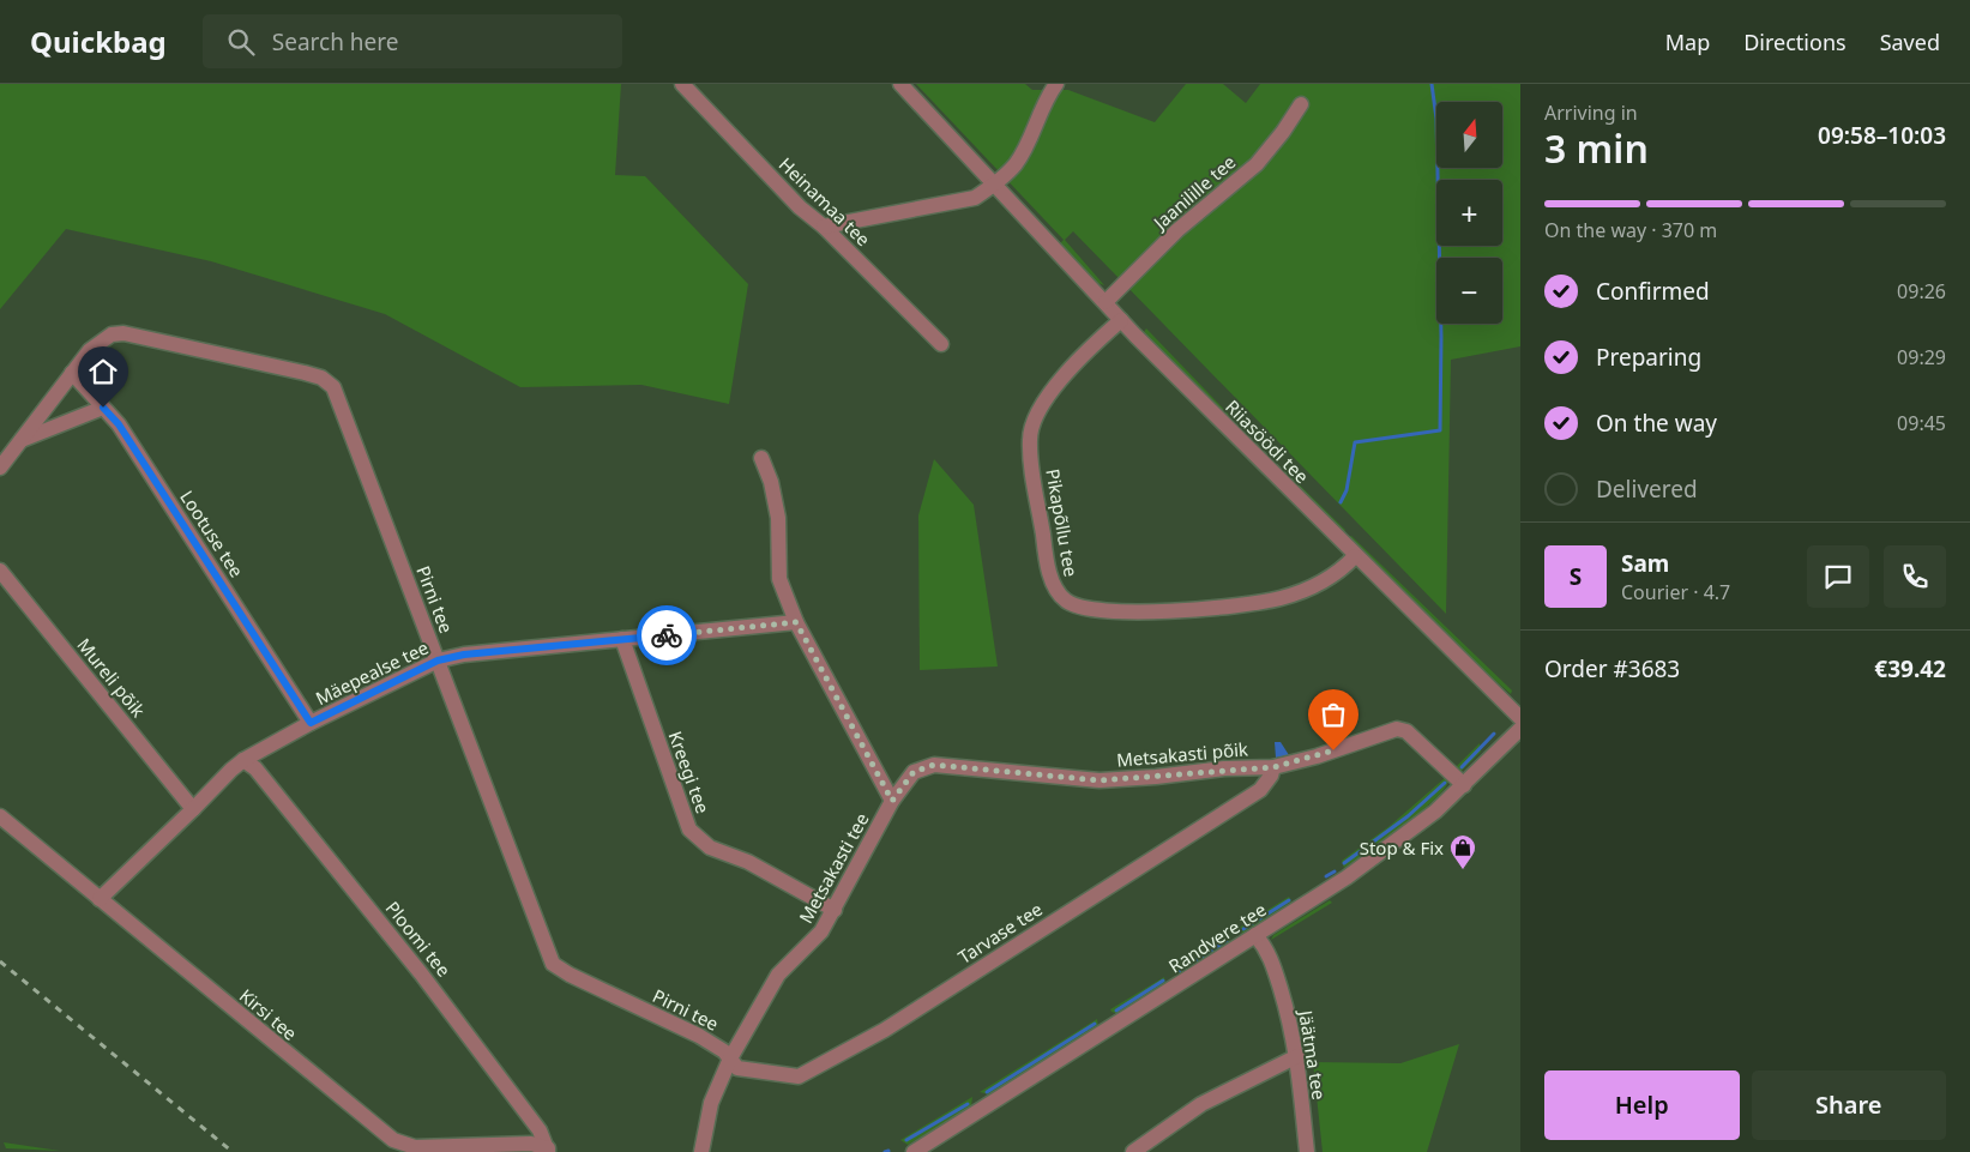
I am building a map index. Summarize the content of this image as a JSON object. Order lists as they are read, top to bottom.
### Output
{
  "streets": {
    "street": [
      "Jaanilille tee",
      "Heinamaa tee",
      "Riiasöödi tee",
      "Pikapõllu tee",
      "Lootuse tee",
      "Pirni tee",
      "Mäepealse tee",
      "Mureli põik",
      "Metsakasti põik",
      "Kreegi tee",
      "Metsakasti tee",
      "Tarvase tee",
      "Randvere tee",
      "Ploomi tee",
      "Kirsi tee",
      "Jäätma tee"
    ]
  },
  "crossings": [
    ["Jaanilille tee", "Riiasöödi tee"],
    ["Riiasöödi tee", "Pikapõllu tee"],
    ["Lootuse tee", "Pirni tee"],
    ["Lootuse tee", "Mäepealse tee"],
    ["Pirni tee", "Mäepealse tee"],
    ["Pirni tee", "Metsakasti tee"],
    ["Pirni tee", "Tarvase tee"],
    ["Mäepealse tee", "Mureli põik"],
    ["Mäepealse tee", "Kreegi tee"],
    ["Mäepealse tee", "Ploomi tee"],
    ["Mäepealse tee", "Kirsi tee"],
    ["Metsakasti põik", "Metsakasti tee"],
    ["Metsakasti põik", "Tarvase tee"],
    ["Metsakasti põik", "Randvere tee"],
    ["Kreegi tee", "Metsakasti tee"],
    ["Metsakasti tee", "Tarvase tee"],
    ["Randvere tee", "Jäätma tee"],
    ["Ploomi tee", "Kirsi tee"]
  ],
  "places": {
    "shop": ["Stop & Fix"]
  },
  "north": "top",
  "page": {
    "header": "Quickbag",
    "search": "Search here",
    "nav": ["Map", "Directions", "Saved"],
    "heading": ["3 min", "Arriving in", "09:58–10:03"],
    "panel": [
      "Sam",
      "Courier · 4.7",
      "Order #3683",
      "€39.42"
    ],
    "map_buttons": ["+", "−"],
    "bar": "On the way · 370 m",
    "list": [
      ["Confirmed", "09:26"],
      ["Preparing", "09:29"],
      ["On the way", "09:45"],
      "Delivered"
    ],
    "round": "S",
    "buttons": ["Help", "Share"]
  }
}
